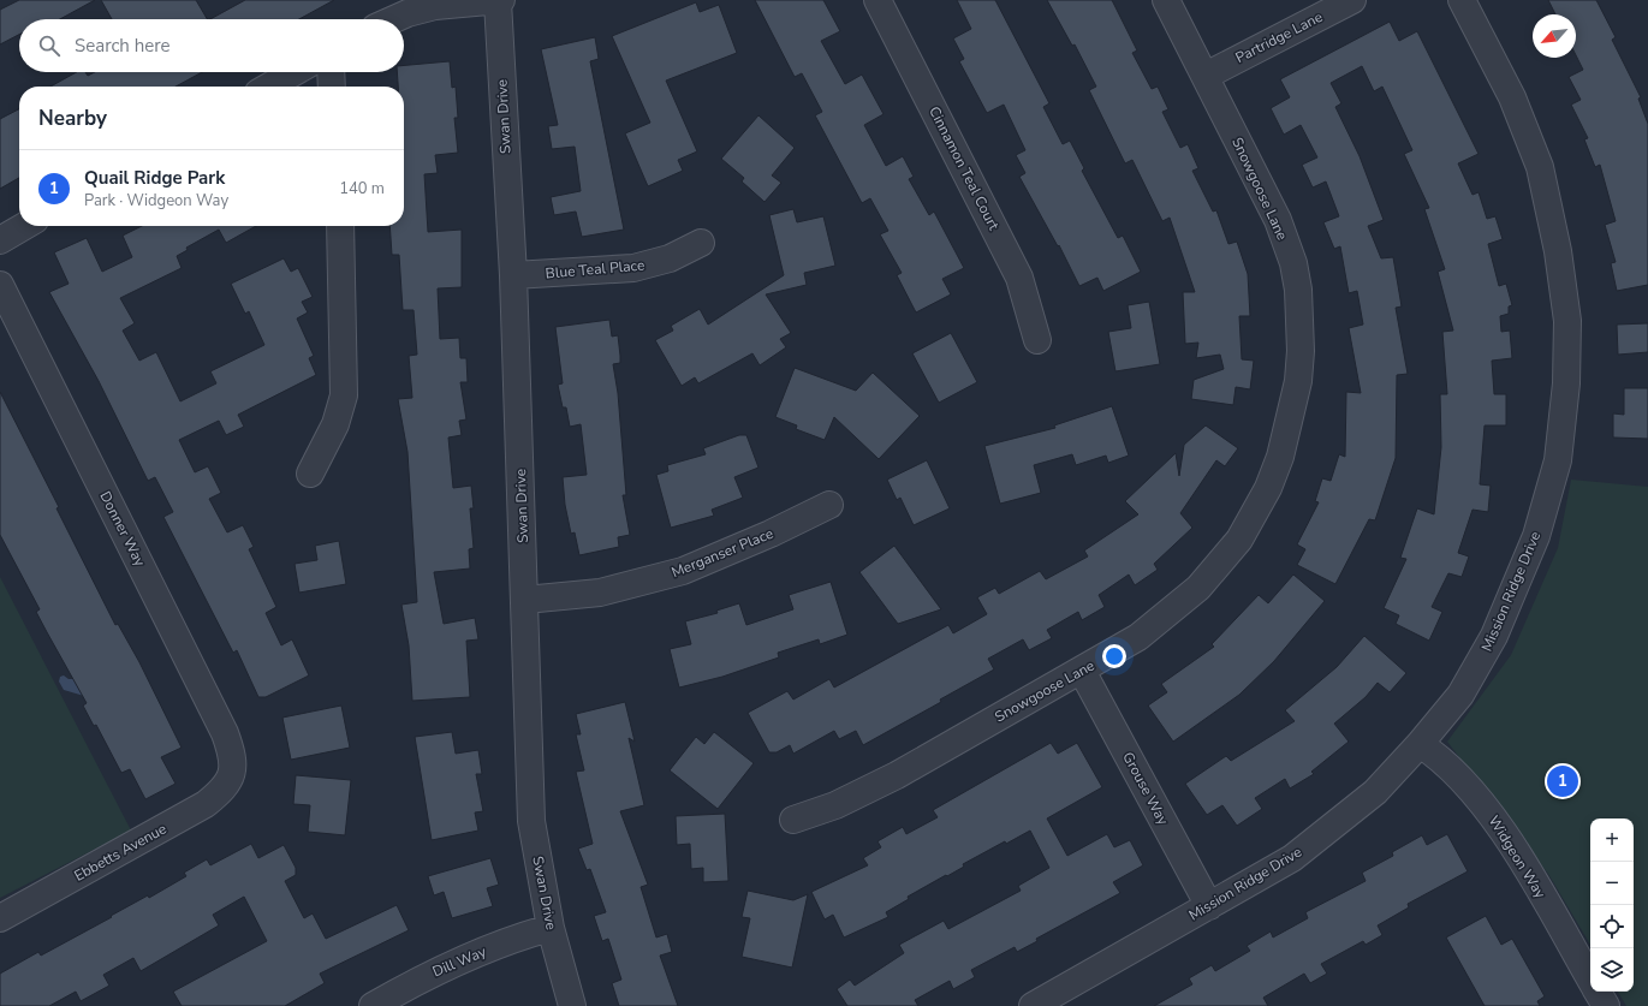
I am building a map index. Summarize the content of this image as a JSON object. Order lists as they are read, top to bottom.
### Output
{
  "streets": {
    "street": [
      "Partridge Lane",
      "Swan Drive",
      "Cinnamon Teal Court",
      "Snowgoose Lane",
      "Blue Teal Place",
      "Donner Way",
      "Merganser Place",
      "Mission Ridge Drive",
      "Grouse Way",
      "Ebbetts Avenue",
      "Widgeon Way",
      "Dill Way"
    ]
  },
  "crossings": [
    ["Partridge Lane", "Snowgoose Lane"],
    ["Swan Drive", "Blue Teal Place"],
    ["Swan Drive", "Merganser Place"],
    ["Swan Drive", "Dill Way"],
    ["Snowgoose Lane", "Grouse Way"],
    ["Donner Way", "Ebbetts Avenue"],
    ["Mission Ridge Drive", "Grouse Way"],
    ["Mission Ridge Drive", "Widgeon Way"]
  ],
  "north": "bottom left",
  "page": {
    "search": "Search here",
    "heading": "Nearby",
    "list": [
      {
        "mark": "1",
        "name": "Quail Ridge Park",
        "note": "Park · Widgeon Way",
        "value": "140 m"
      }
    ],
    "pins": "1",
    "map_buttons": ["+", "−"]
  }
}
